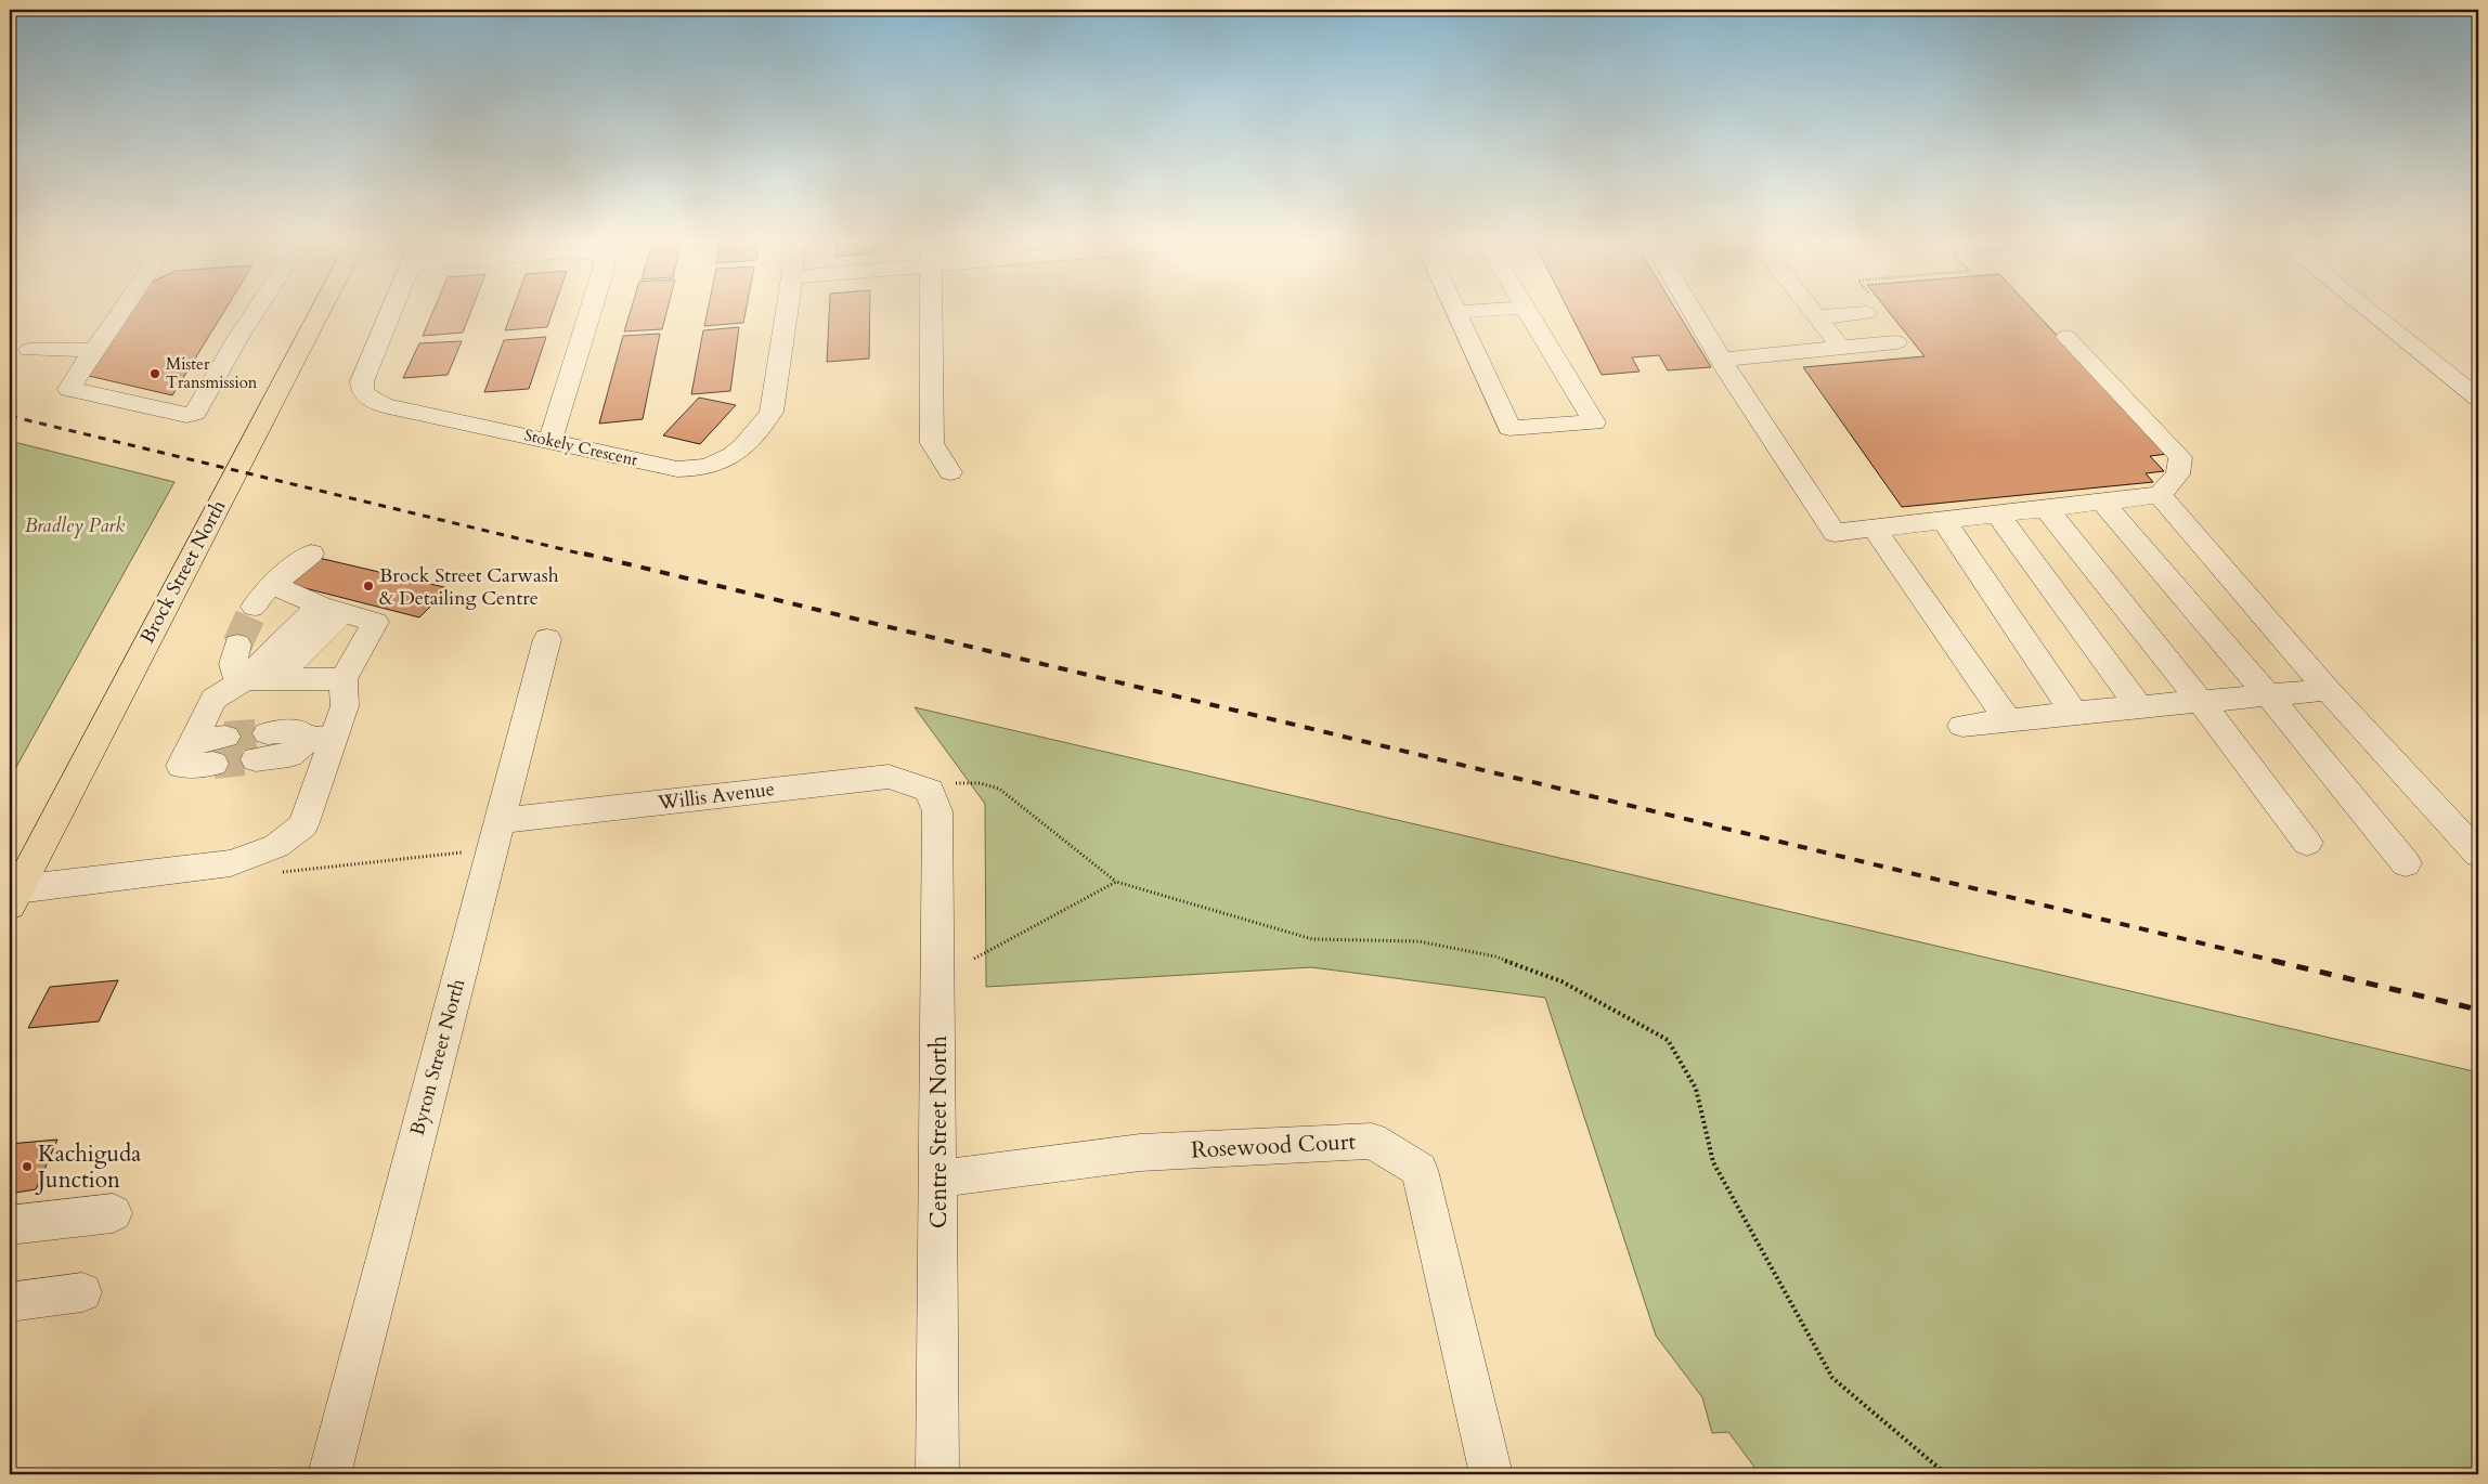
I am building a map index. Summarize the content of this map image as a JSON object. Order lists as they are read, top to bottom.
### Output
{
  "streets": {
    "main road": ["Brock Street North"],
    "street": [
      "Stokely Crescent",
      "Willis Avenue",
      "Byron Street North",
      "Centre Street North",
      "Rosewood Court"
    ]
  },
  "crossings": [
    ["Willis Avenue", "Byron Street North"],
    ["Willis Avenue", "Centre Street North"],
    ["Centre Street North", "Rosewood Court"]
  ],
  "parks": ["Bradley Park"],
  "places": ["Mister Transmission", "Brock Street Carwash & Detailing Centre", "Kachiguda Junction"]
}
